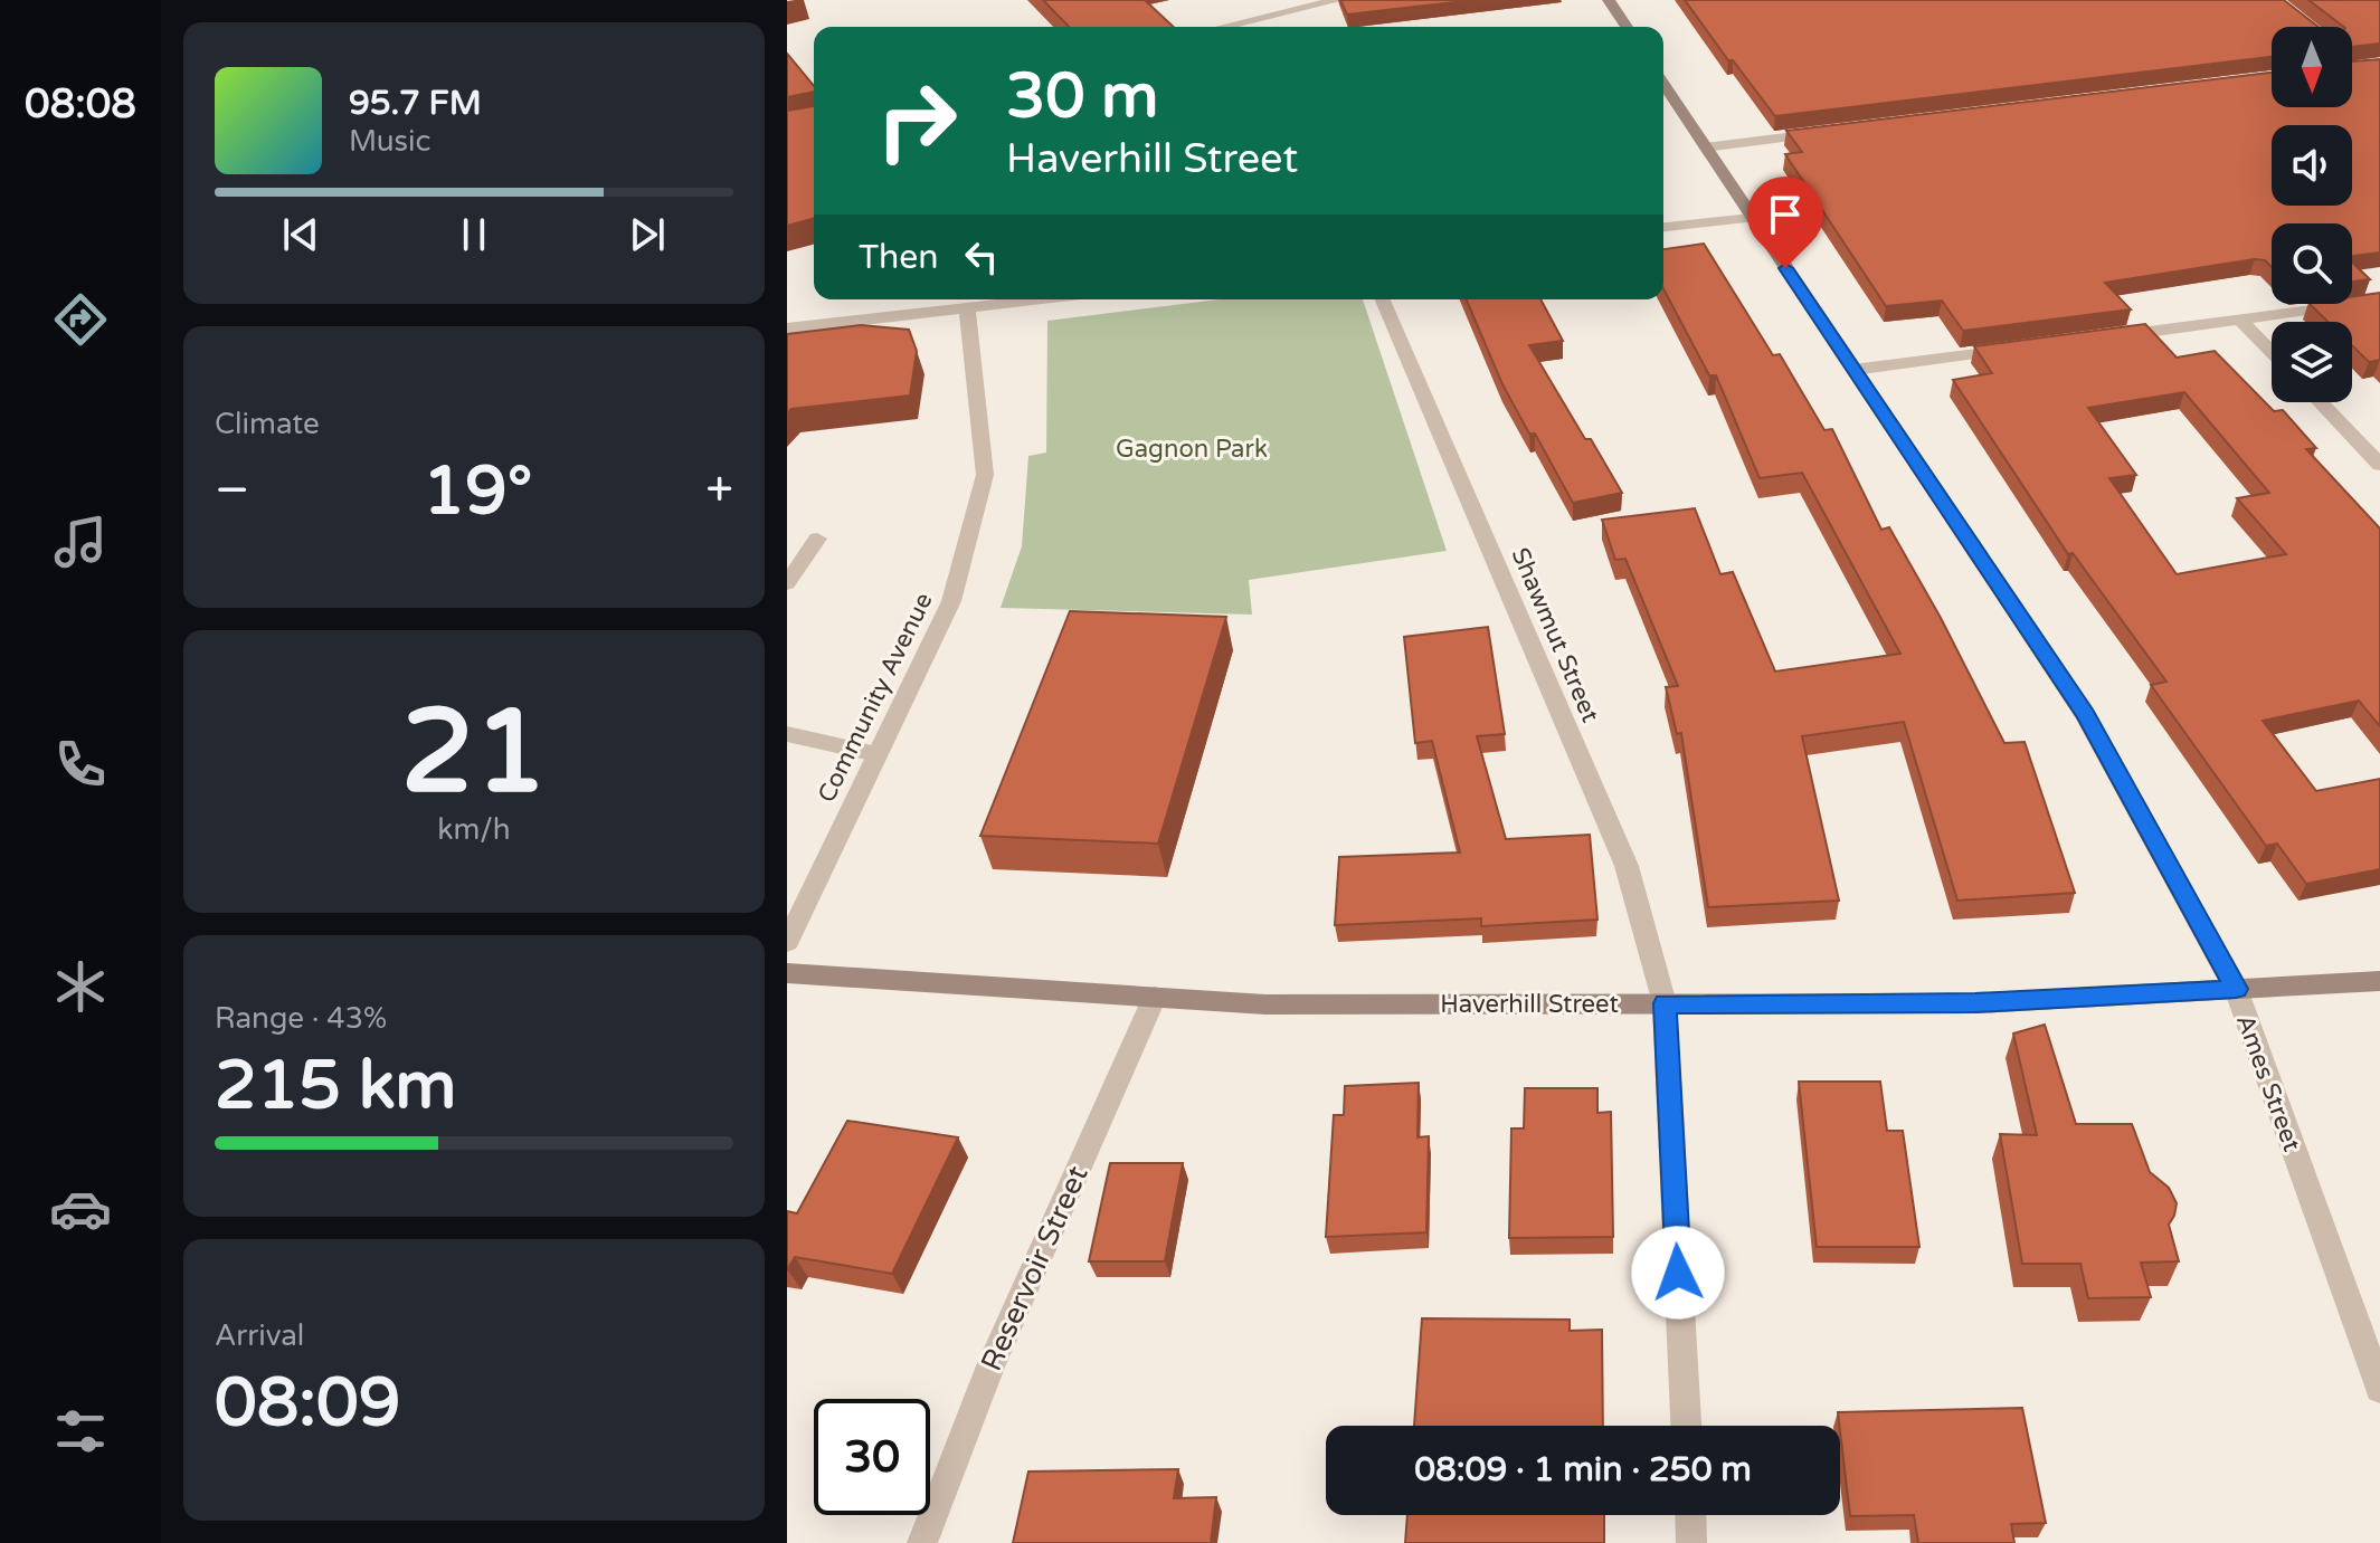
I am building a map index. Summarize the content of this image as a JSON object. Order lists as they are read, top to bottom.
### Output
{
  "streets": {
    "street": [
      "Shawmut Street",
      "Community Avenue",
      "Haverhill Street",
      "Ames Street",
      "Reservoir Street"
    ]
  },
  "crossings": [
    ["Shawmut Street", "Haverhill Street"],
    ["Haverhill Street", "Ames Street"],
    ["Haverhill Street", "Reservoir Street"]
  ],
  "parks": ["Gagnon Park"],
  "north": "bottom",
  "page": {
    "tabs": "08:08",
    "turn": ["30 m", "Haverhill Street"],
    "song": ["95.7 FM", "Music"],
    "then": "Then",
    "tile": [
      "Climate",
      ["21", "km/h"],
      ["Range · 43%", "215 km"],
      ["Arrival", "08:09"]
    ],
    "heat": ["−", "19°", "+"],
    "limit": "30",
    "trip": "08:09 · 1 min · 250 m"
  }
}
